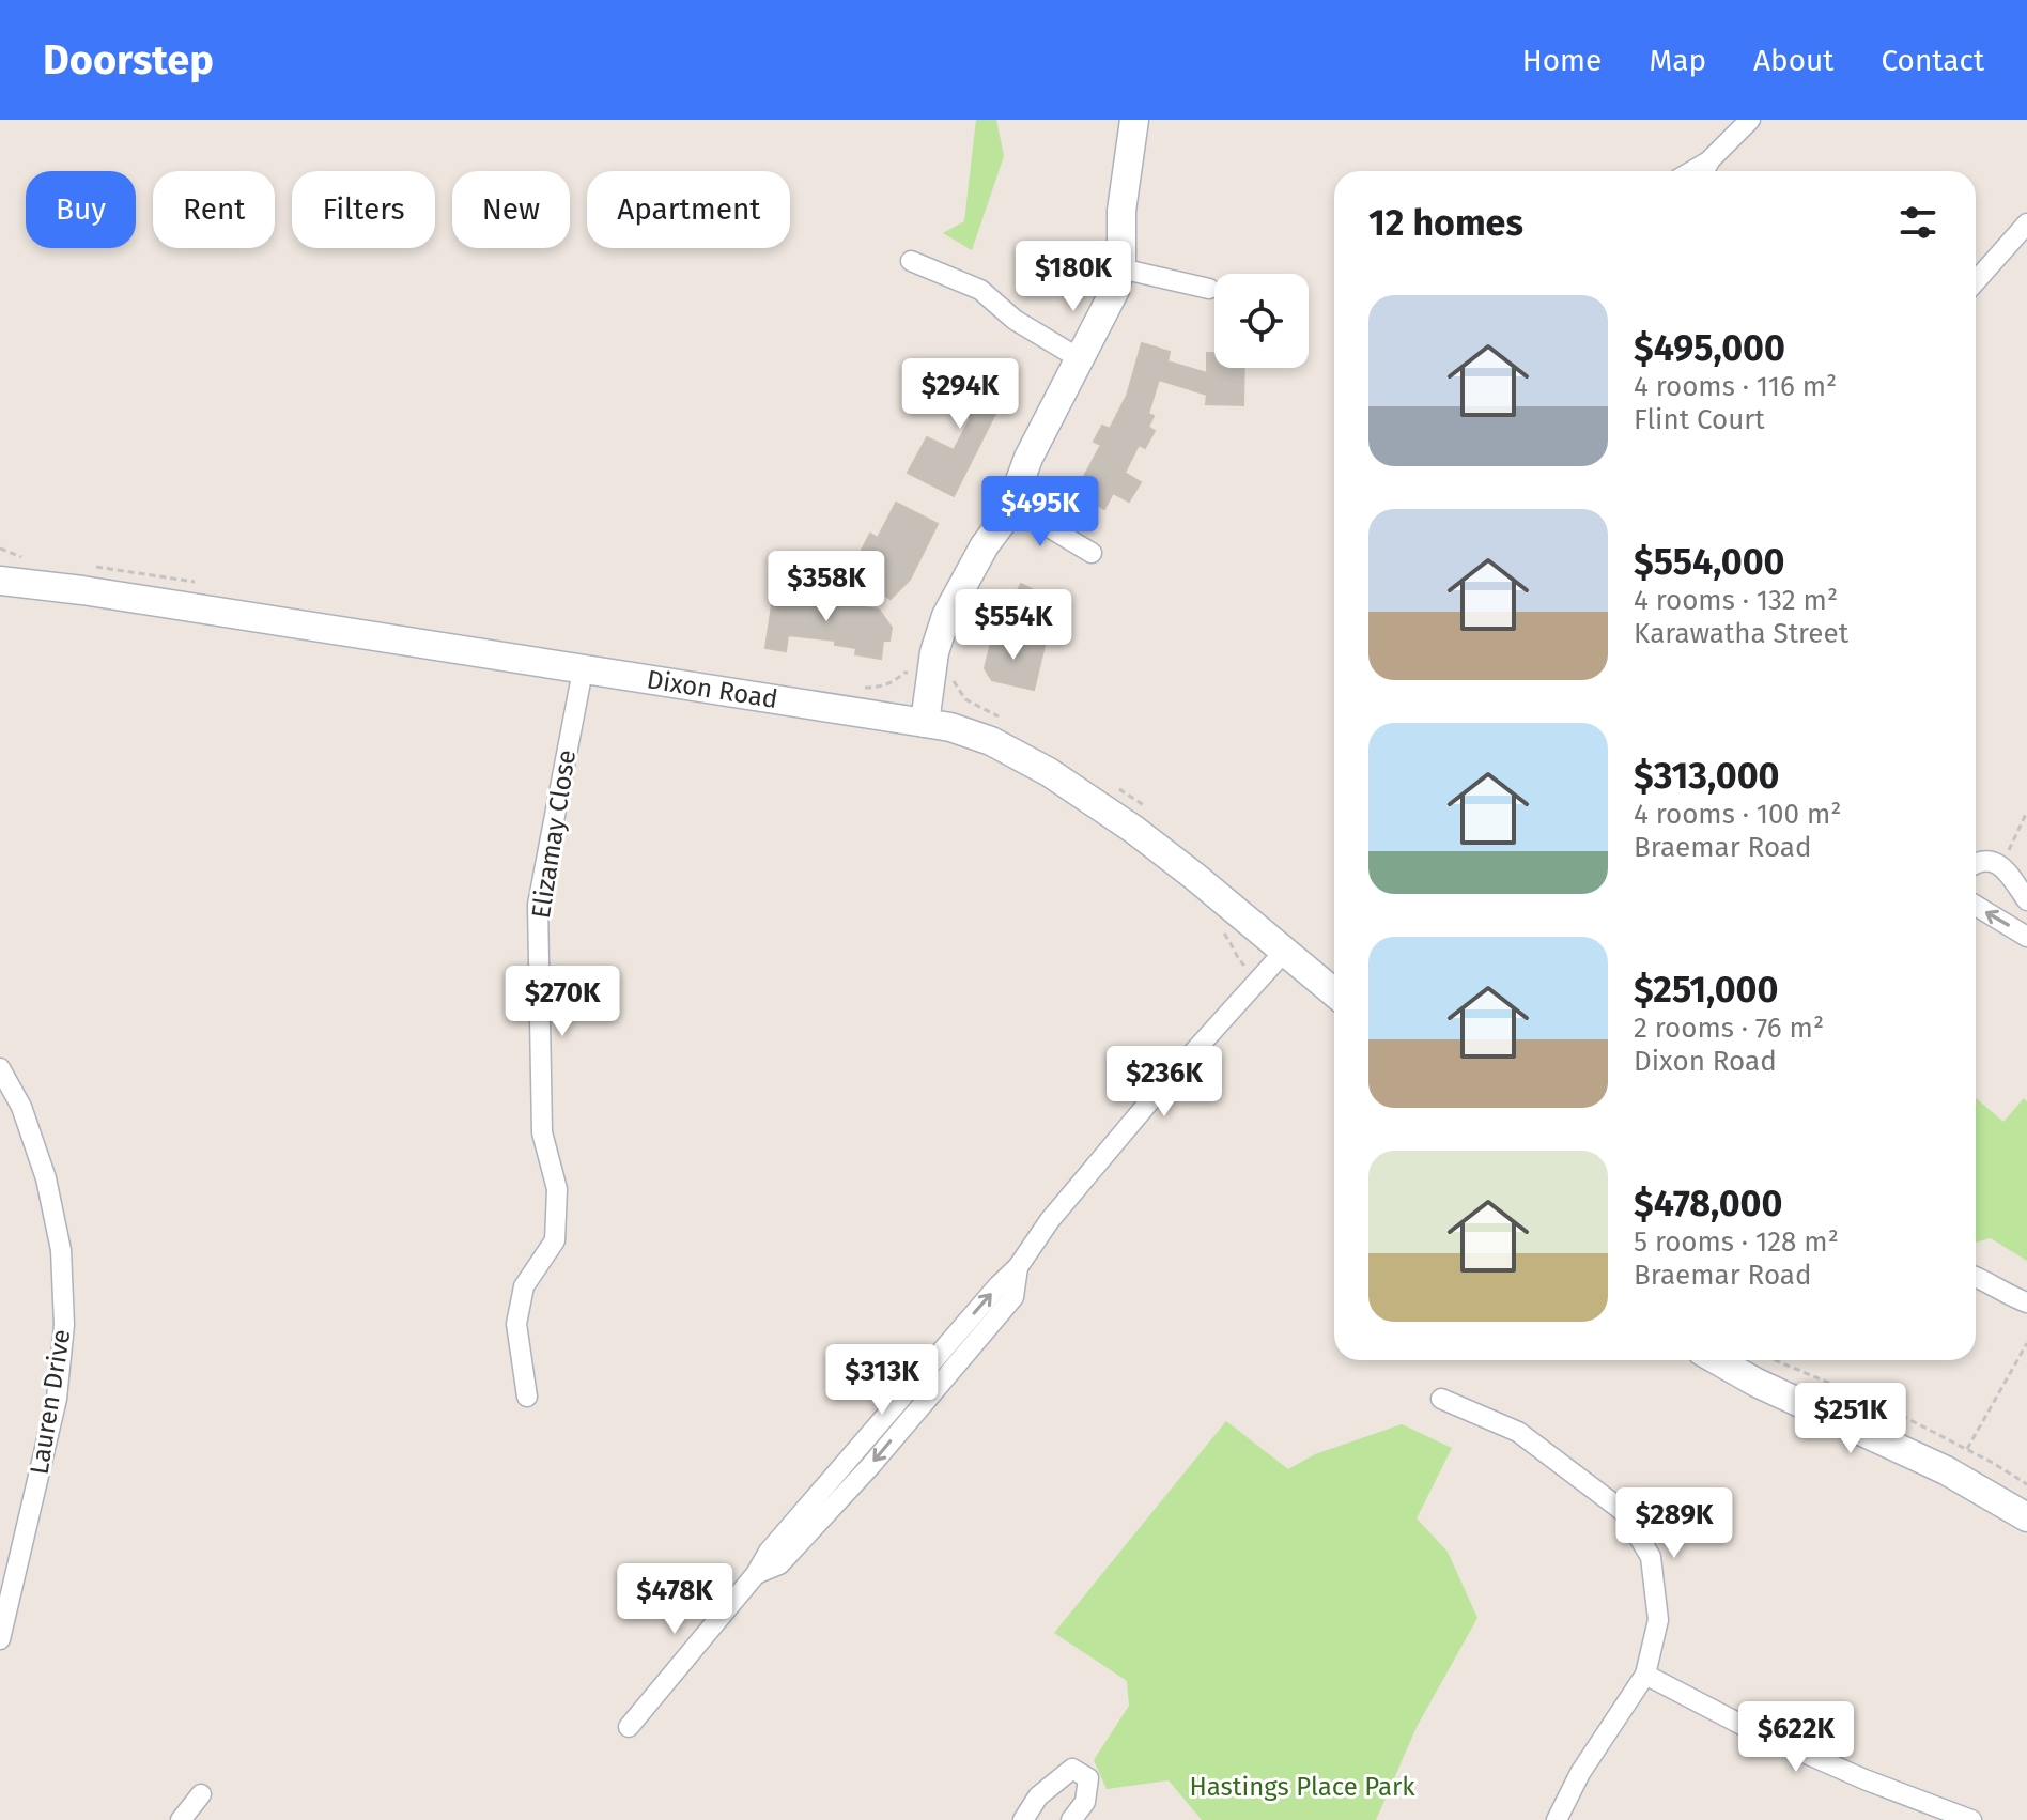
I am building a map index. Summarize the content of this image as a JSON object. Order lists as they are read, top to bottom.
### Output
{
  "streets": {
    "main road": ["Dixon Road"],
    "street": ["Elizamay Close", "Lauren Drive"]
  },
  "crossings": [
    ["Dixon Road", "Elizamay Close"]
  ],
  "parks": ["Hastings Place Park"],
  "page": {
    "header": "Doorstep",
    "nav": [
      "Home",
      "Map",
      "About",
      "Contact"
    ],
    "chip": [
      "Buy",
      "Rent",
      "Filters",
      "New",
      "Apartment"
    ],
    "heading": "12 homes",
    "price": [
      "$180K",
      "$294K",
      "$495K",
      "$358K",
      "$554K",
      "$270K",
      "$236K",
      "$313K",
      "$251K",
      "$289K",
      "$478K",
      "$622K"
    ],
    "list": [
      {
        "name": "$495,000",
        "note": "4 rooms · 116 m² · Flint Court"
      },
      {
        "name": "$554,000",
        "note": "4 rooms · 132 m² · Karawatha Street"
      },
      {
        "name": "$313,000",
        "note": "4 rooms · 100 m² · Braemar Road"
      },
      {
        "name": "$251,000",
        "note": "2 rooms · 76 m² · Dixon Road"
      },
      {
        "name": "$478,000",
        "note": "5 rooms · 128 m² · Braemar Road"
      }
    ]
  }
}
